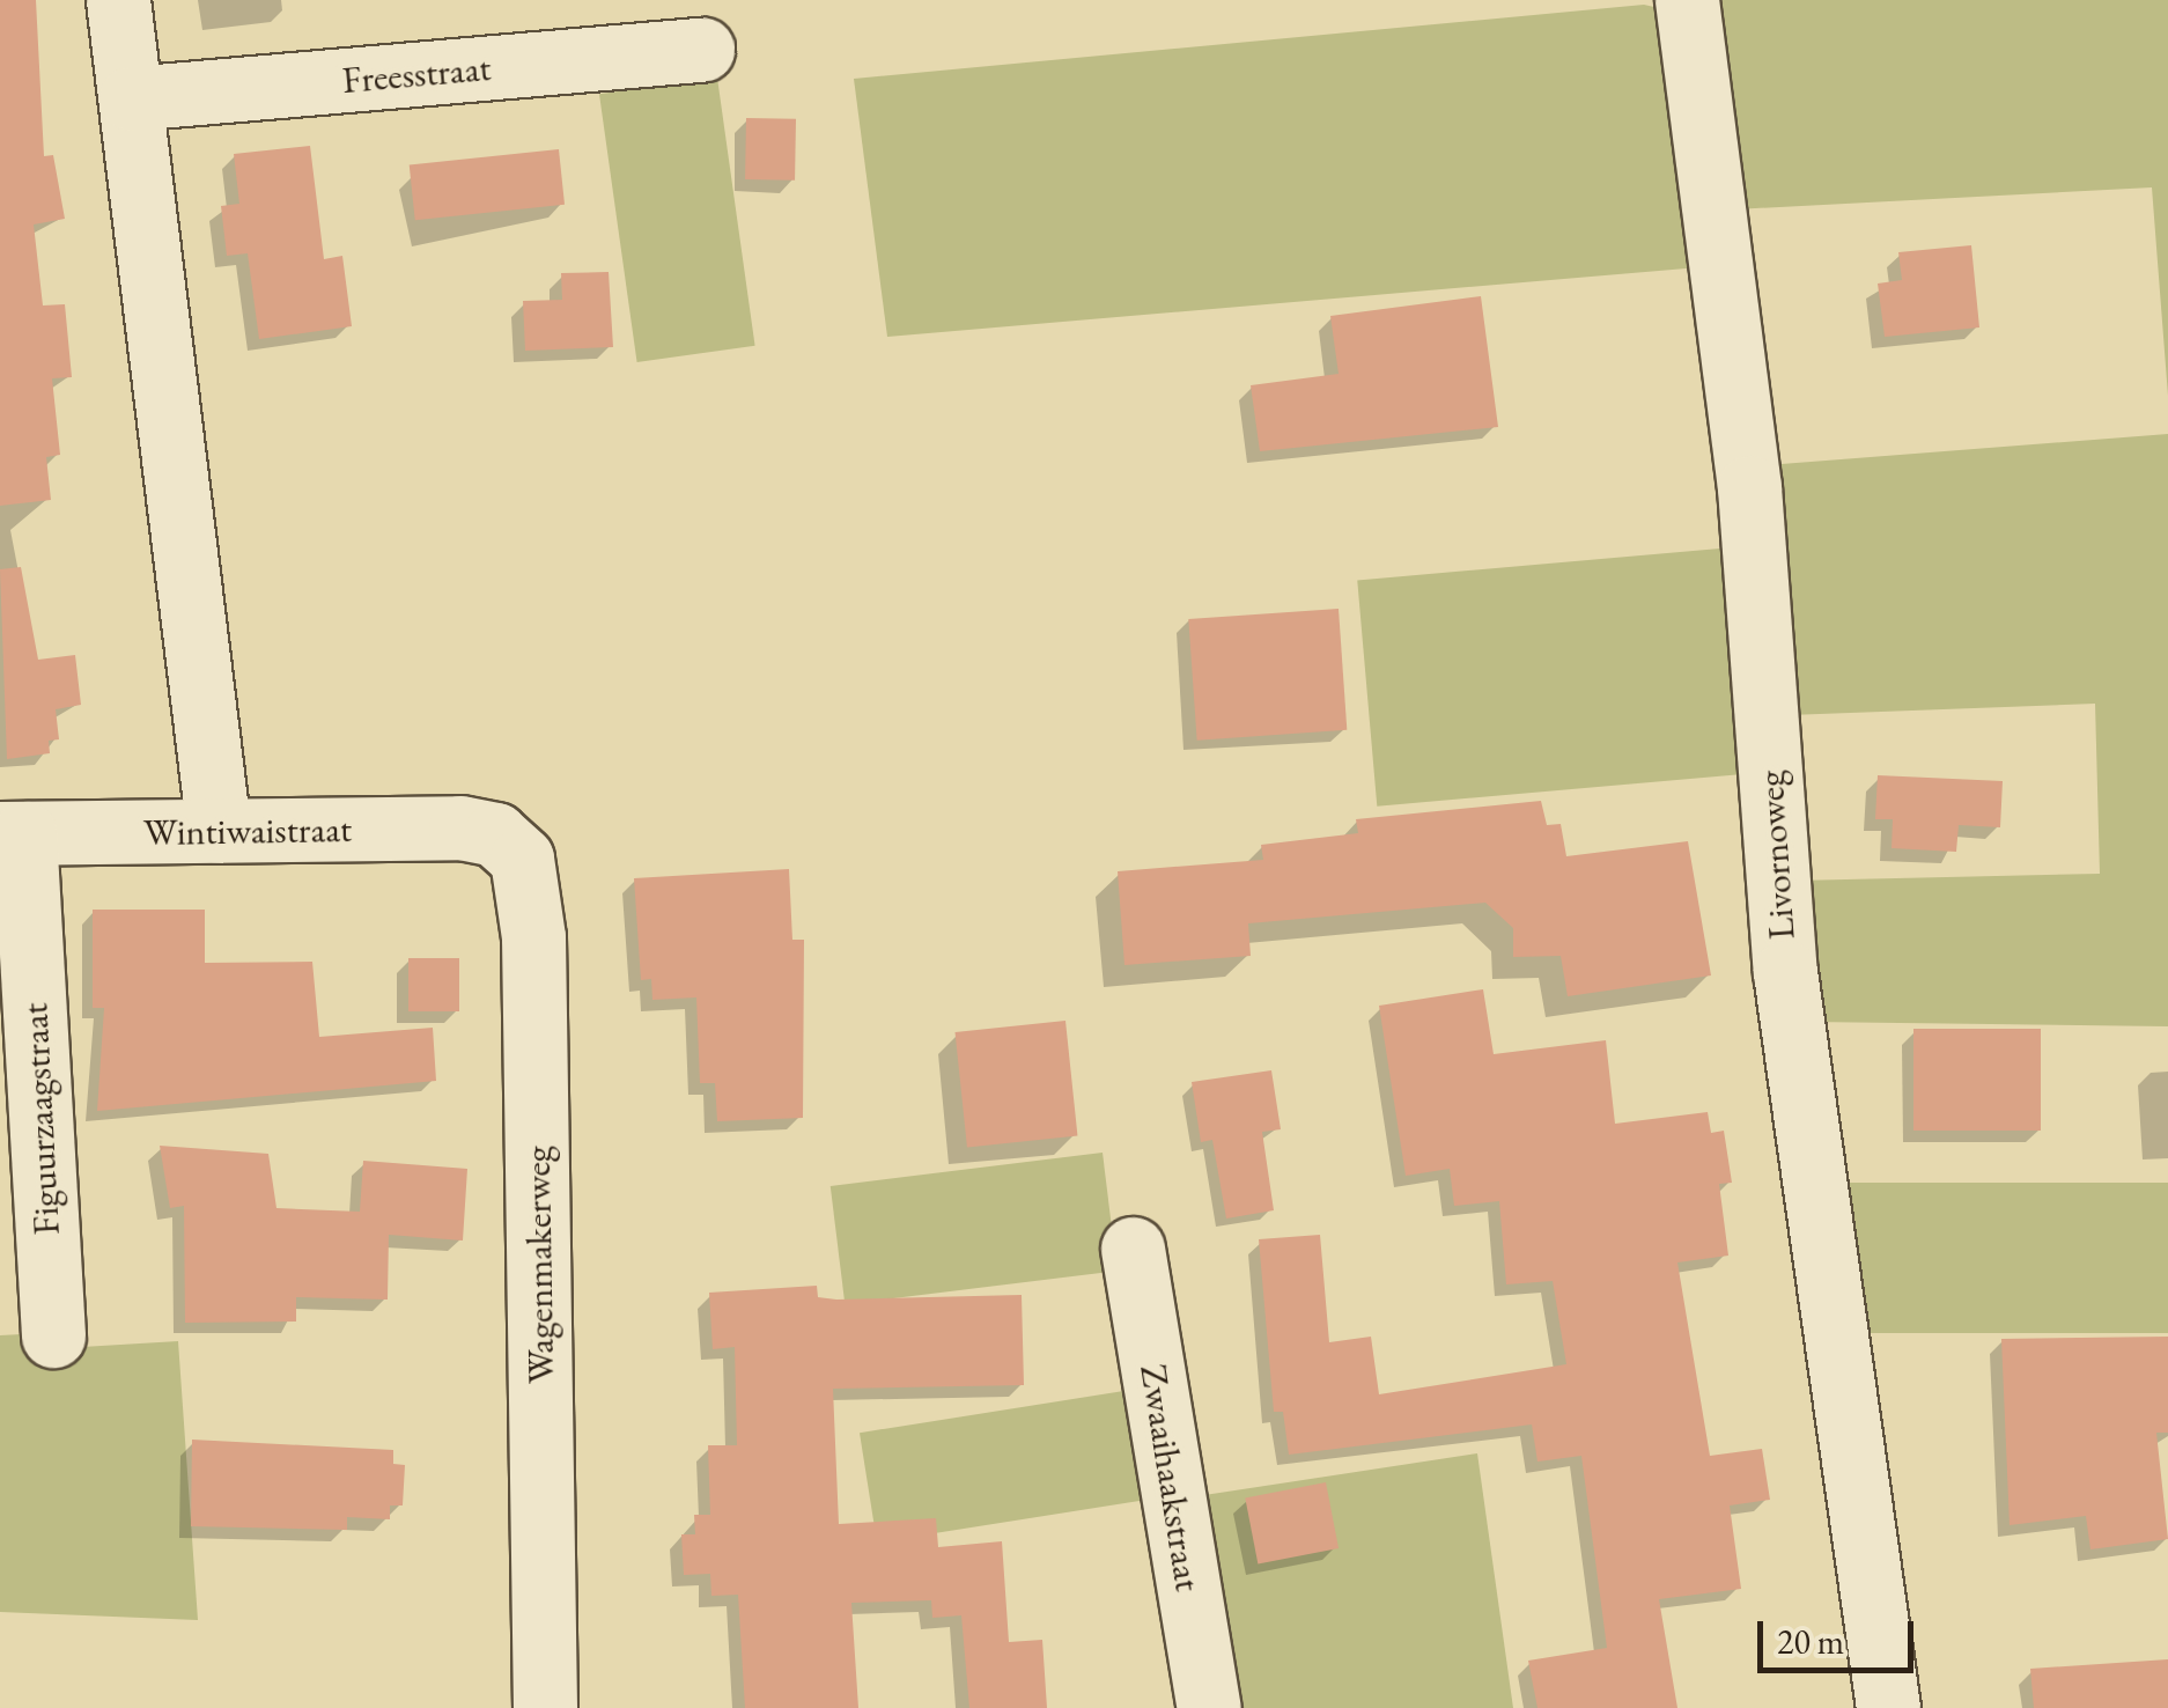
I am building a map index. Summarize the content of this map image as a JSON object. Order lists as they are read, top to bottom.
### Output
{
  "streets": {
    "street": [
      "Freesstraat",
      "Wintiwaistraat",
      "Livornoweg",
      "Figuurzaagstraat",
      "Wagenmakerweg",
      "Zwaaihaakstraat"
    ]
  },
  "crossings": [
    ["Wintiwaistraat", "Figuurzaagstraat"],
    ["Wintiwaistraat", "Wagenmakerweg"]
  ],
  "scale_bar": "20 m"
}
